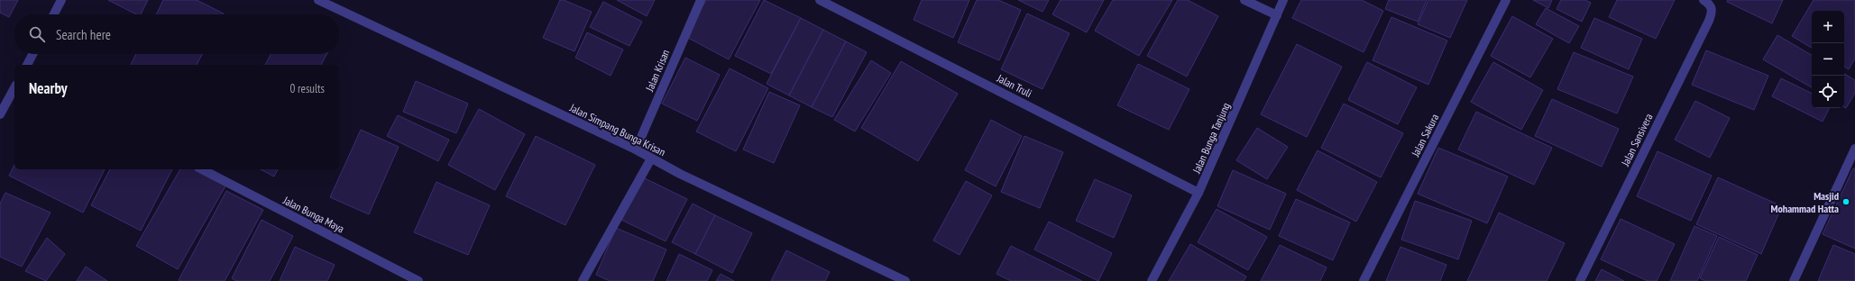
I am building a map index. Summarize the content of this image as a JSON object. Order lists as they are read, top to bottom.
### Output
{
  "streets": {
    "street": [
      "Jalan Krisan",
      "Jalan Truli",
      "Jalan Simpang Bunga Krisan",
      "Jalan Sakura",
      "Jalan Bunga Tanjung",
      "Jalan Sansivera",
      "Jalan Bunga Maya"
    ]
  },
  "crossings": [
    ["Jalan Krisan", "Jalan Simpang Bunga Krisan"],
    ["Jalan Truli", "Jalan Bunga Tanjung"]
  ],
  "places": ["Masjid Mohammad Hatta"],
  "page": {
    "map_buttons": ["+", "−"],
    "search": "Search here",
    "heading": ["Nearby", "0 results"]
  }
}
